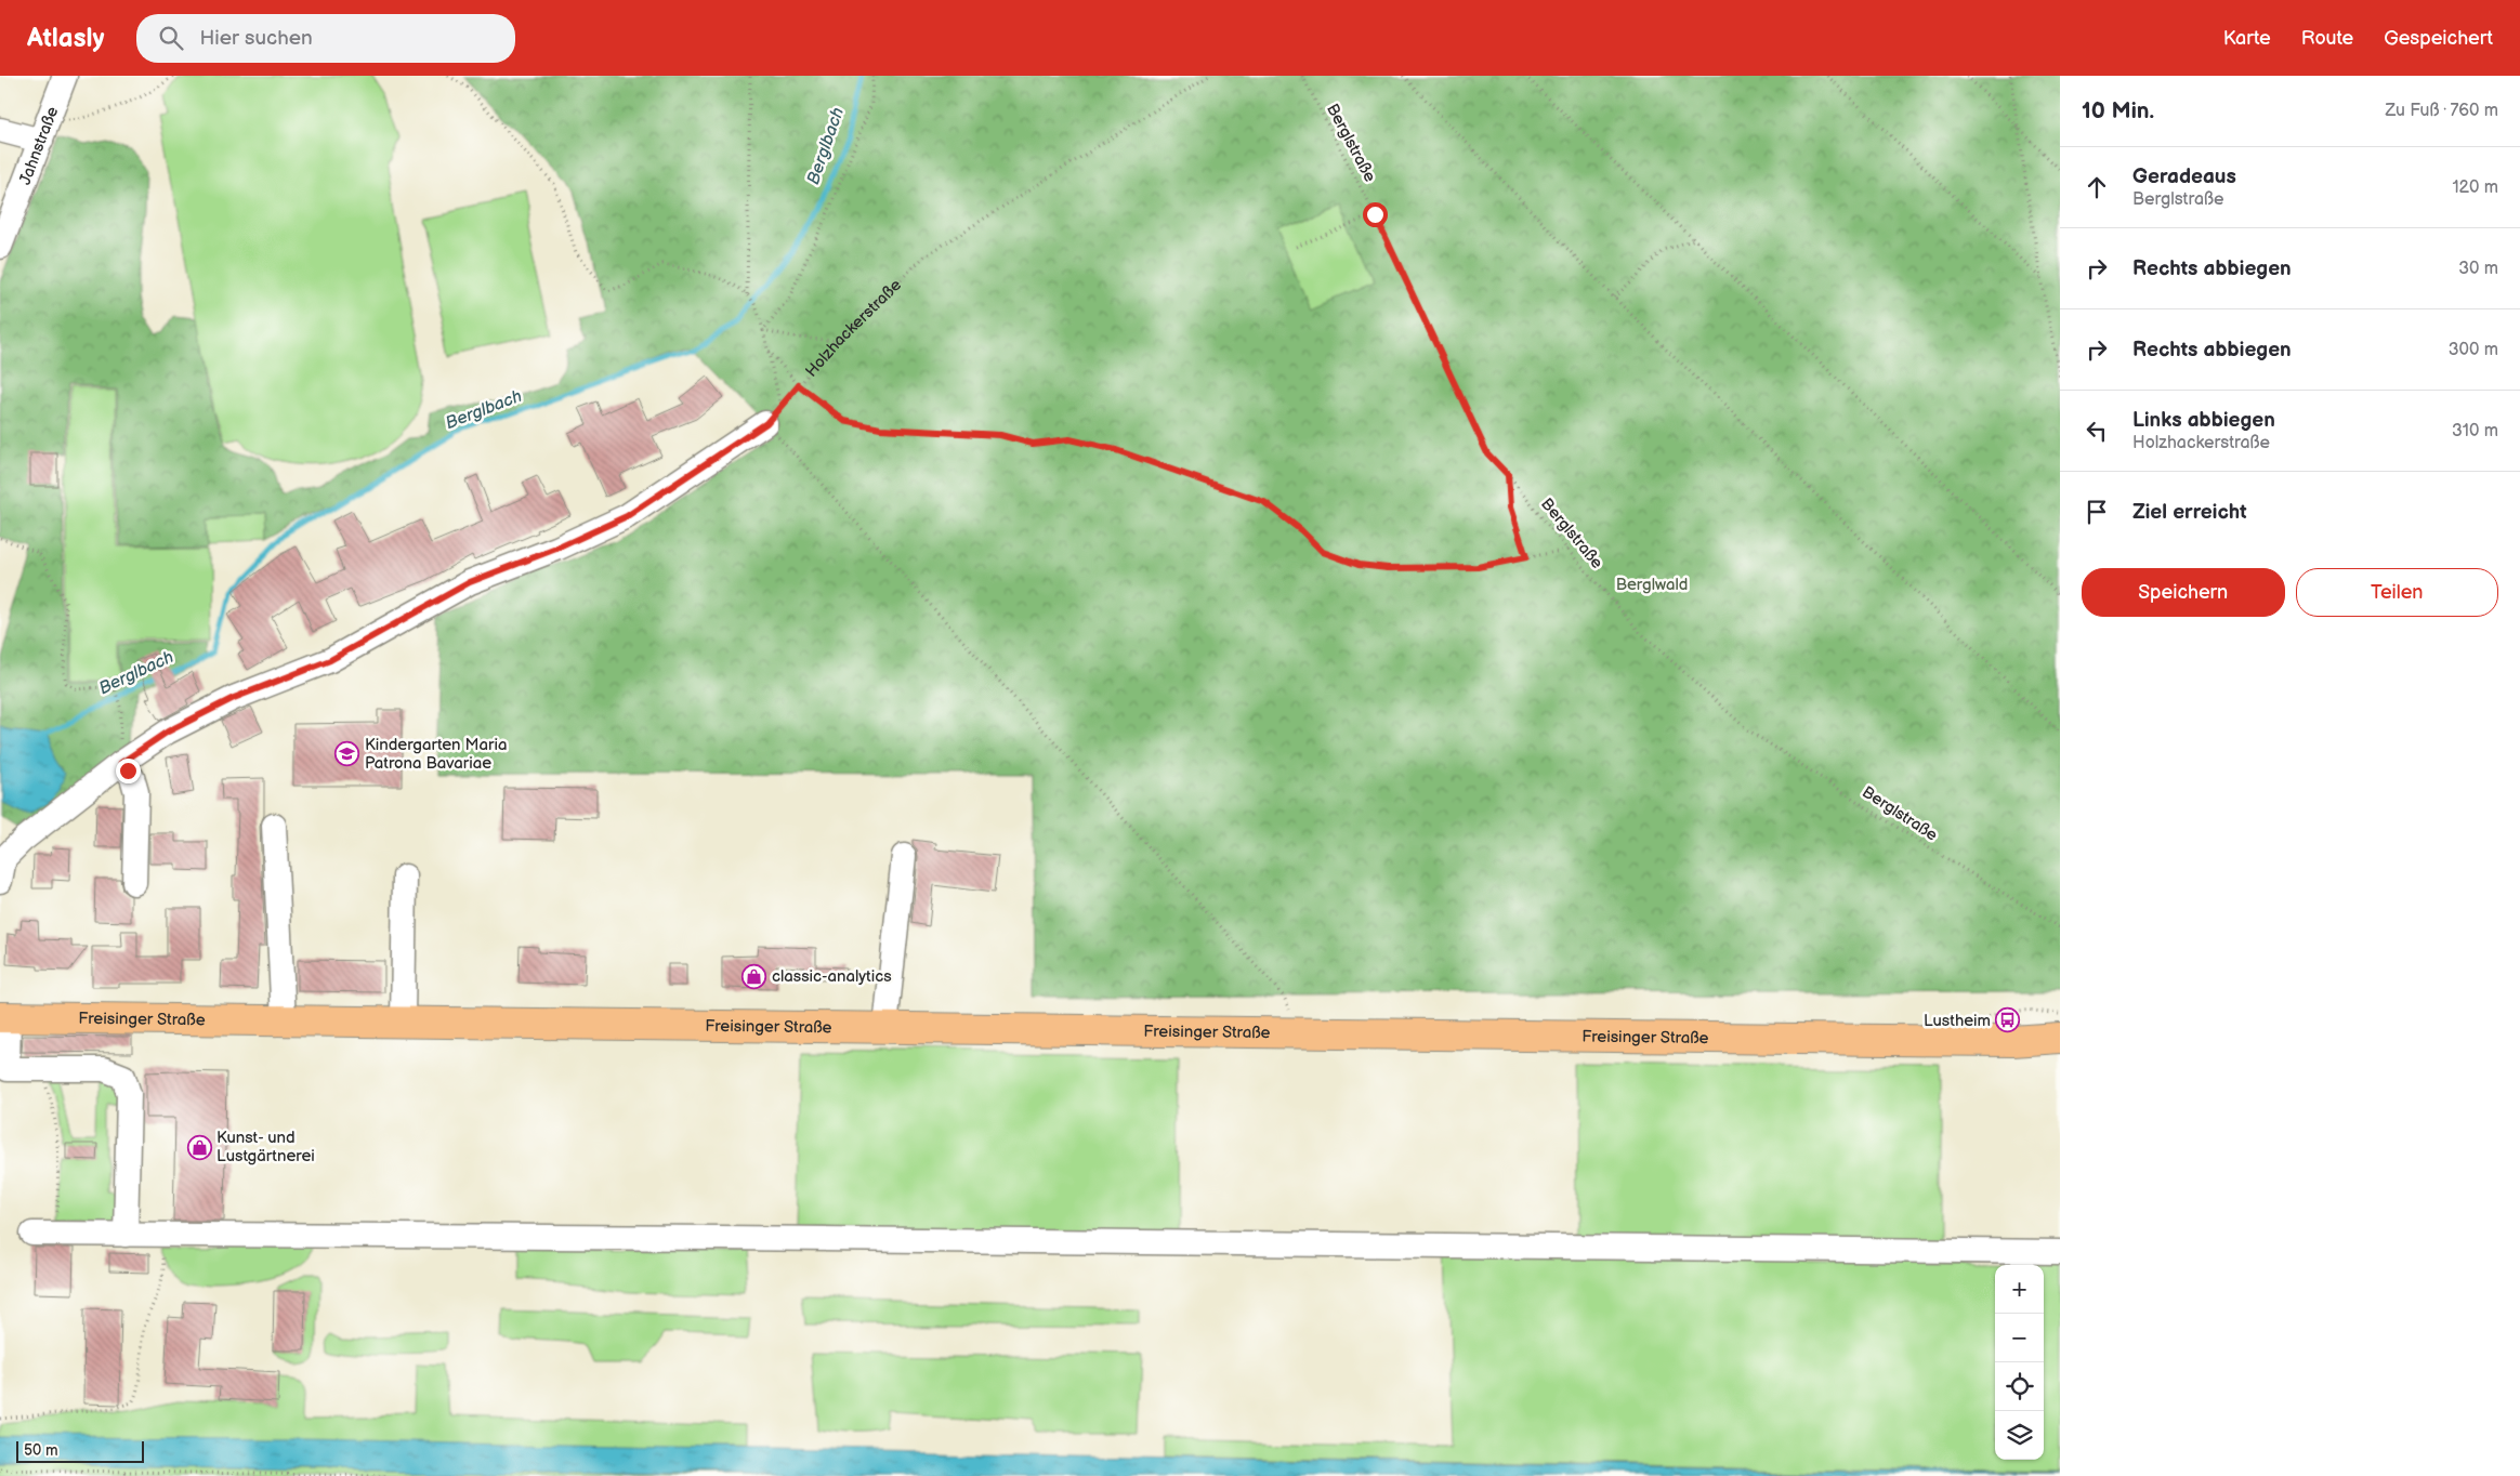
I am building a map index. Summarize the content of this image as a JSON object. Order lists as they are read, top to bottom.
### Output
{
  "streets": {
    "main road": ["Freisinger Straße"],
    "street": ["Jahnstraße"],
    "path": ["Berglstraße", "Holzhackerstraße"]
  },
  "water": ["Berglbach"],
  "parks": ["Berglwald"],
  "places": {
    "school or university": ["Kindergarten Maria Patrona Bavariae"],
    "shop": ["classic-analytics", "Kunst- und Lustgärtnerei"],
    "bus stop": ["Lustheim"]
  },
  "scale_bar": "50 m",
  "page": {
    "header": "Atlasly",
    "search": "Hier suchen",
    "nav": ["Karte", "Route", "Gespeichert"],
    "heading": ["10 Min.", "Zu Fuß · 760 m"],
    "list": [
      ["Geradeaus", "Berglstraße", "120 m"],
      ["Rechts abbiegen", "30 m"],
      ["Rechts abbiegen", "300 m"],
      ["Links abbiegen", "Holzhackerstraße", "310 m"],
      "Ziel erreicht"
    ],
    "buttons": ["Speichern", "Teilen"],
    "map_buttons": ["+", "−"],
    "scale": "50 m"
  }
}
